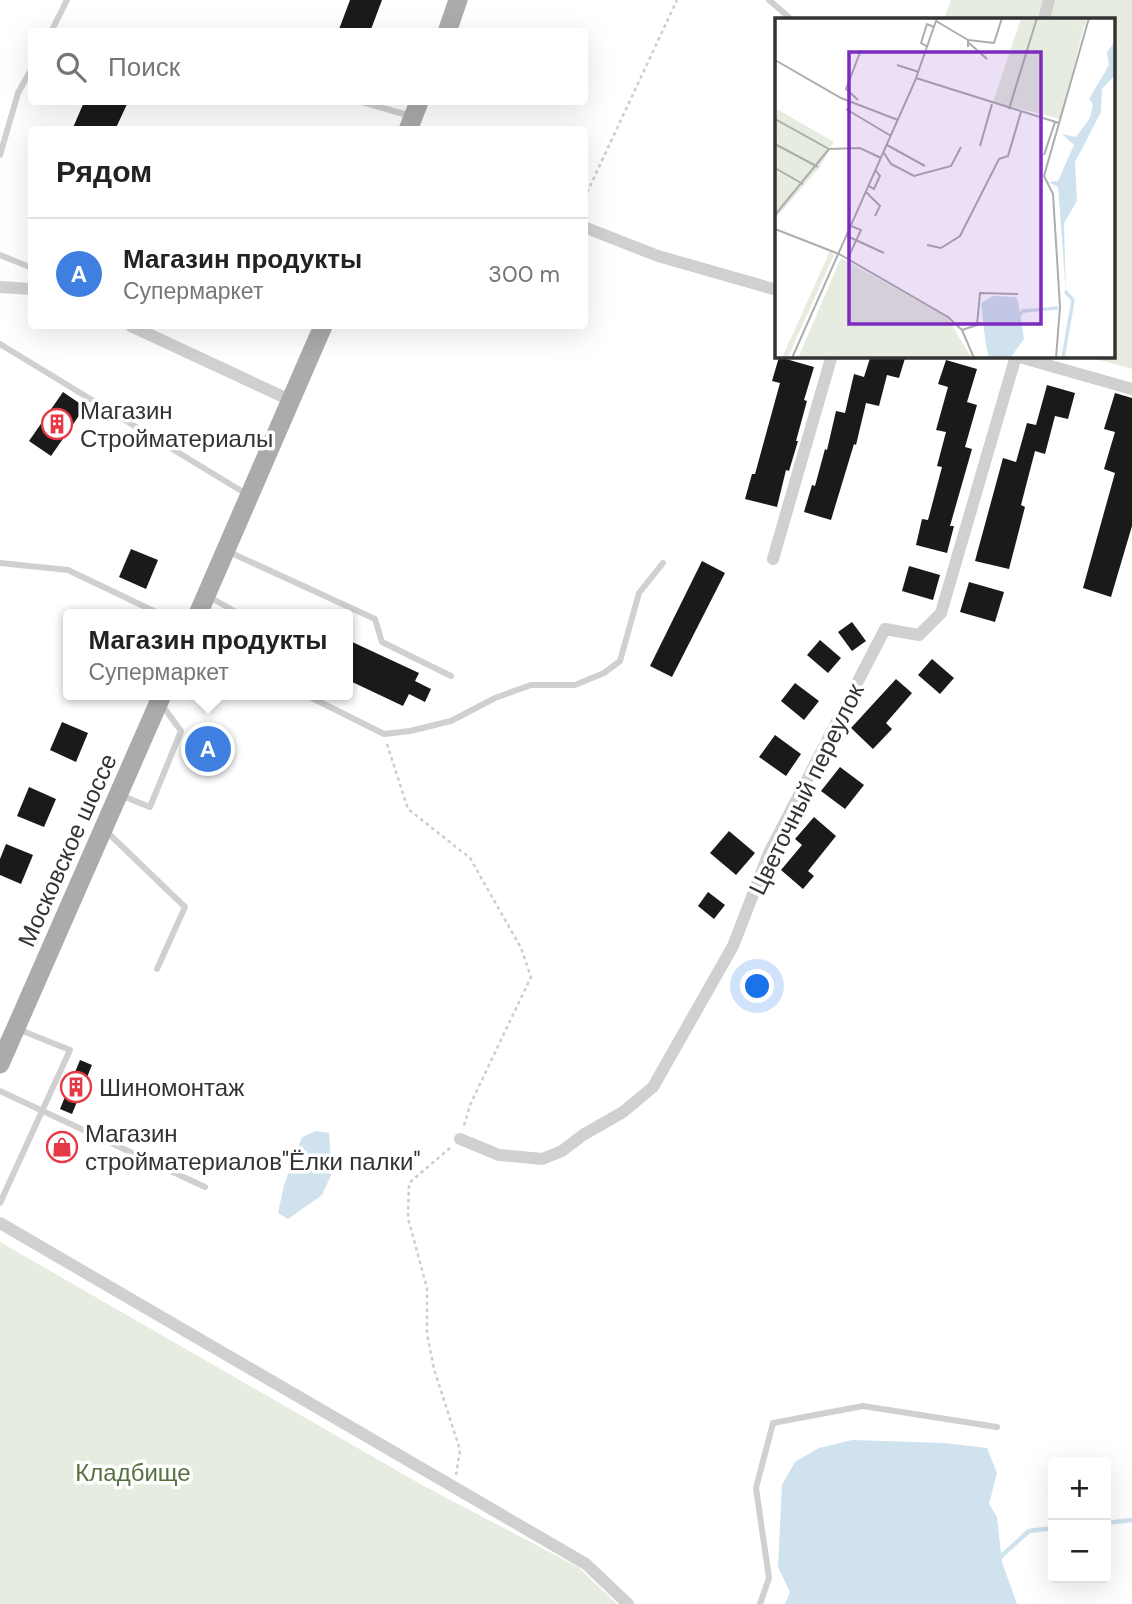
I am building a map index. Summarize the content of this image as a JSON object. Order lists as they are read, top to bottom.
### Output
{
  "streets": {
    "main road": ["Московское шоссе"],
    "street": ["Цветочный переулок"]
  },
  "parks": ["Кладбище"],
  "places": {
    "building": ["Магазин Стройматериалы", "Шиномонтаж"],
    "shop": ["Магазин стройматериалов\"Ёлки палки\""]
  },
  "page": {
    "search": "Поиск",
    "heading": "Рядом",
    "list": [
      {
        "mark": "A",
        "name": "Магазин продукты",
        "note": "Супермаркет",
        "value": "300 m"
      }
    ],
    "popup": ["Магазин продукты", "Супермаркет"],
    "pins": "A",
    "map_buttons": ["+", "−"]
  }
}
